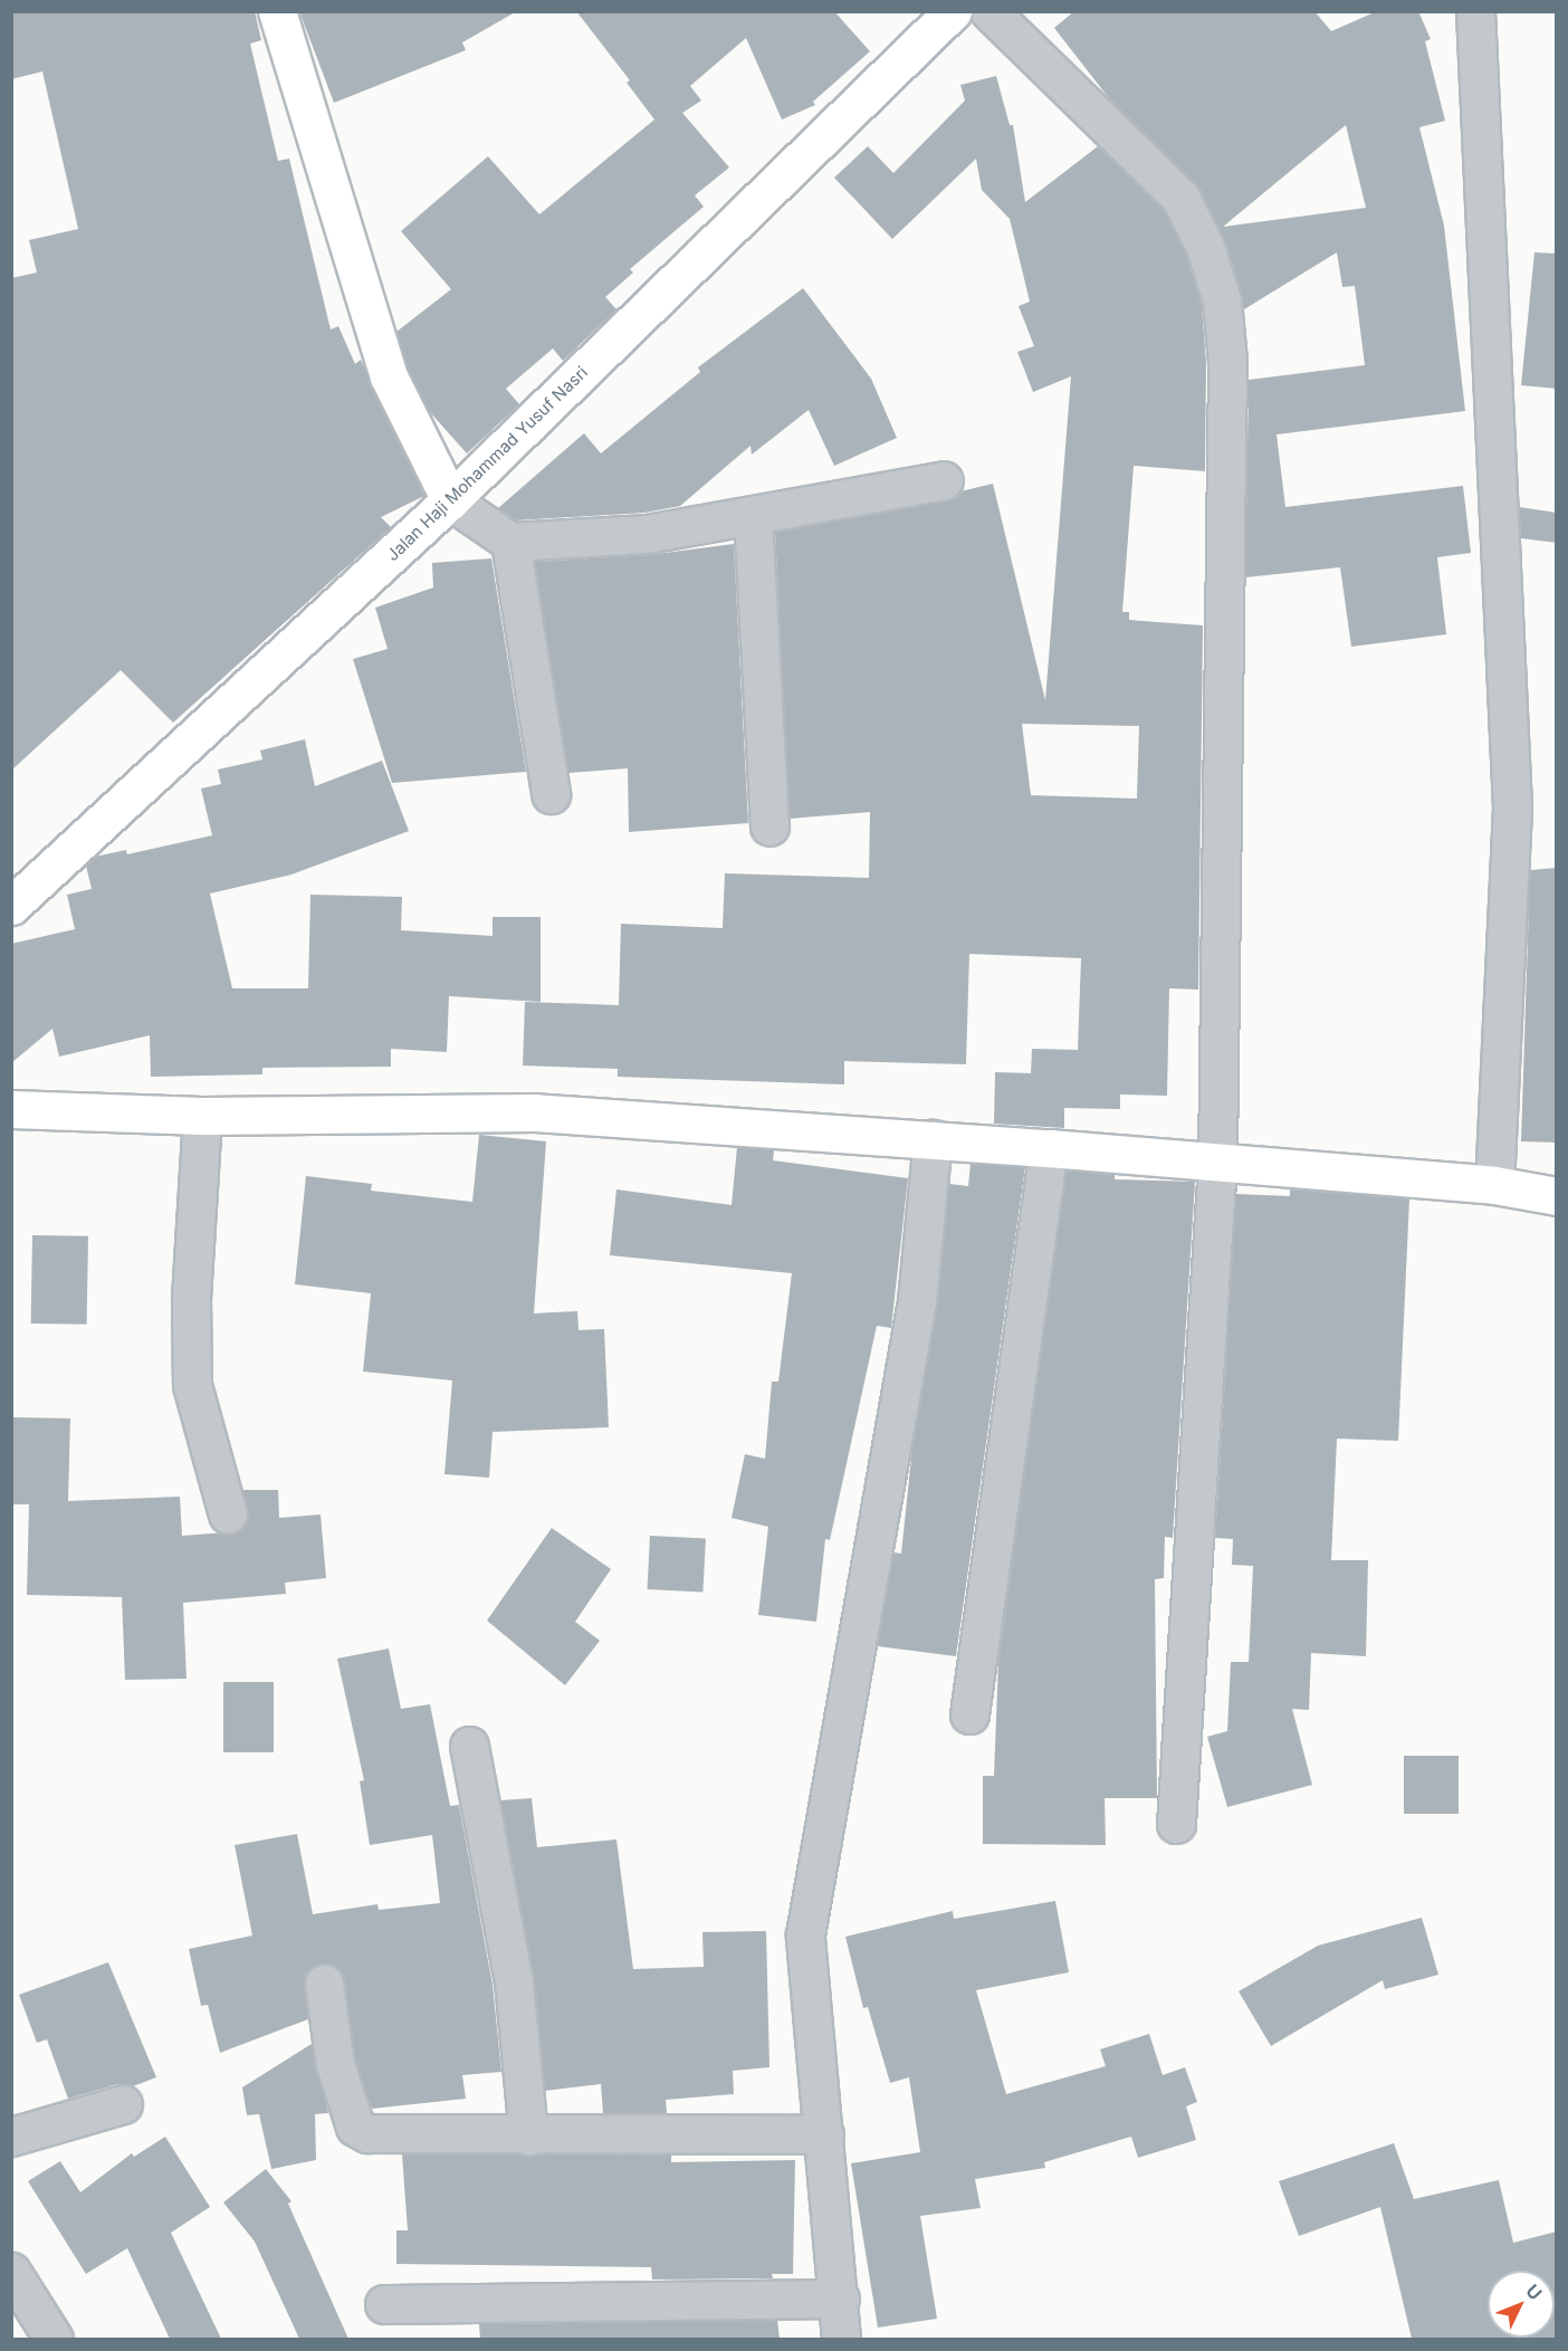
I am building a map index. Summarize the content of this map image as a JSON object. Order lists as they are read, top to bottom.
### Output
{
  "streets": {
    "street": ["Jalan Haji Mohammad Yusuf Nasri"]
  },
  "north": "top right"
}
